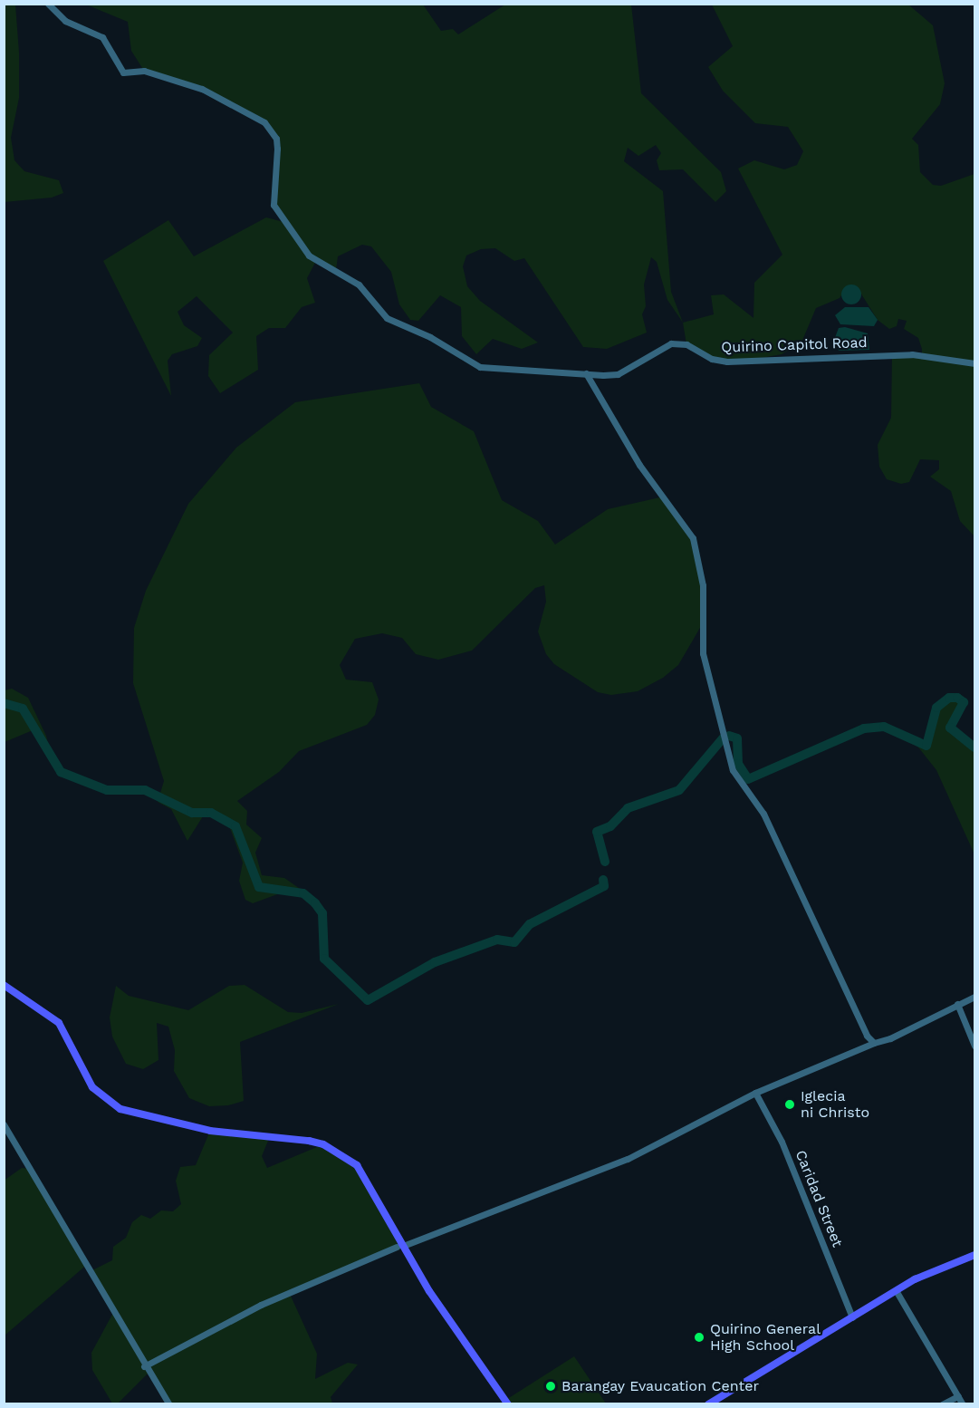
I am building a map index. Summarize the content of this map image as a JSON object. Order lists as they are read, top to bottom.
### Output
{
  "streets": {
    "street": ["Quirino Capitol Road", "Caridad Street"]
  },
  "places": ["Iglecia ni Christo", "Quirino General High School", "Barangay Evaucation Center"]
}
